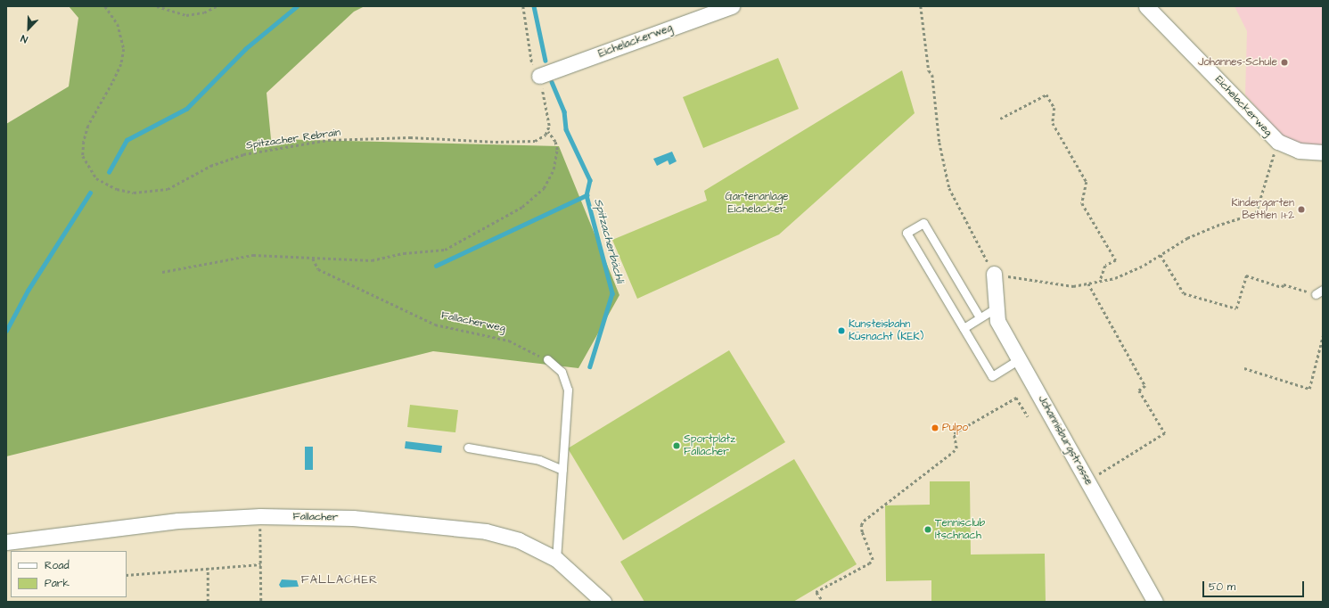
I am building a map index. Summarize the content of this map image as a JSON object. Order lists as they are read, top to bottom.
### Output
{
  "streets": {
    "street": ["Eichelackerweg", "Johannisburgstrasse", "Fallacher"],
    "path": ["Spitzacher Rebrain", "Fallacherweg"]
  },
  "districts": ["FALLACHER"],
  "water": ["Spitzacherbächli"],
  "parks": ["Gartenanlage Eichelacker"],
  "places": [
    "Johannes-Schule",
    "Kindergarten Bettlen 1+2",
    "Kunsteisbahn Küsnacht (KEK)",
    "Pulpo",
    "Sportplatz Fallacher",
    "Tennisclub Itschnach"
  ],
  "legend": ["Road", "Park"],
  "scale_bar": "50 m",
  "north": "bottom left"
}
